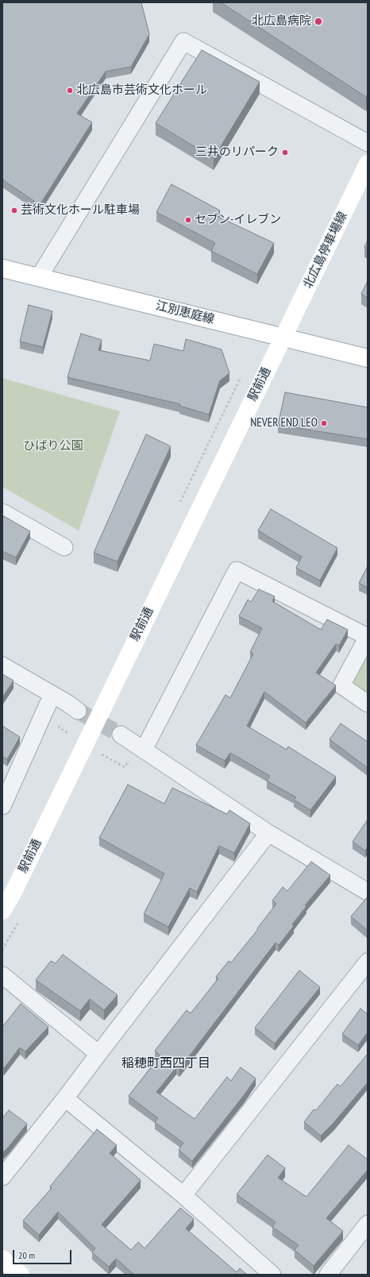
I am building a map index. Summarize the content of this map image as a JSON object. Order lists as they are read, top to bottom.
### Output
{
  "streets": {
    "street": ["北広島停車場線", "江別恵庭線", "駅前通"]
  },
  "crossings": [
    ["北広島停車場線", "江別恵庭線"],
    ["北広島停車場線", "駅前通"],
    ["江別恵庭線", "駅前通"]
  ],
  "districts": ["稲穂町西四丁目"],
  "parks": ["ひばり公園"],
  "places": [
    "北広島病院",
    "北広島市芸術文化ホール",
    "三井のリパーク",
    "芸術文化ホール駐車場",
    "セブン-イレブン",
    "NEVER END LEO"
  ],
  "scale_bar": "20 m"
}
